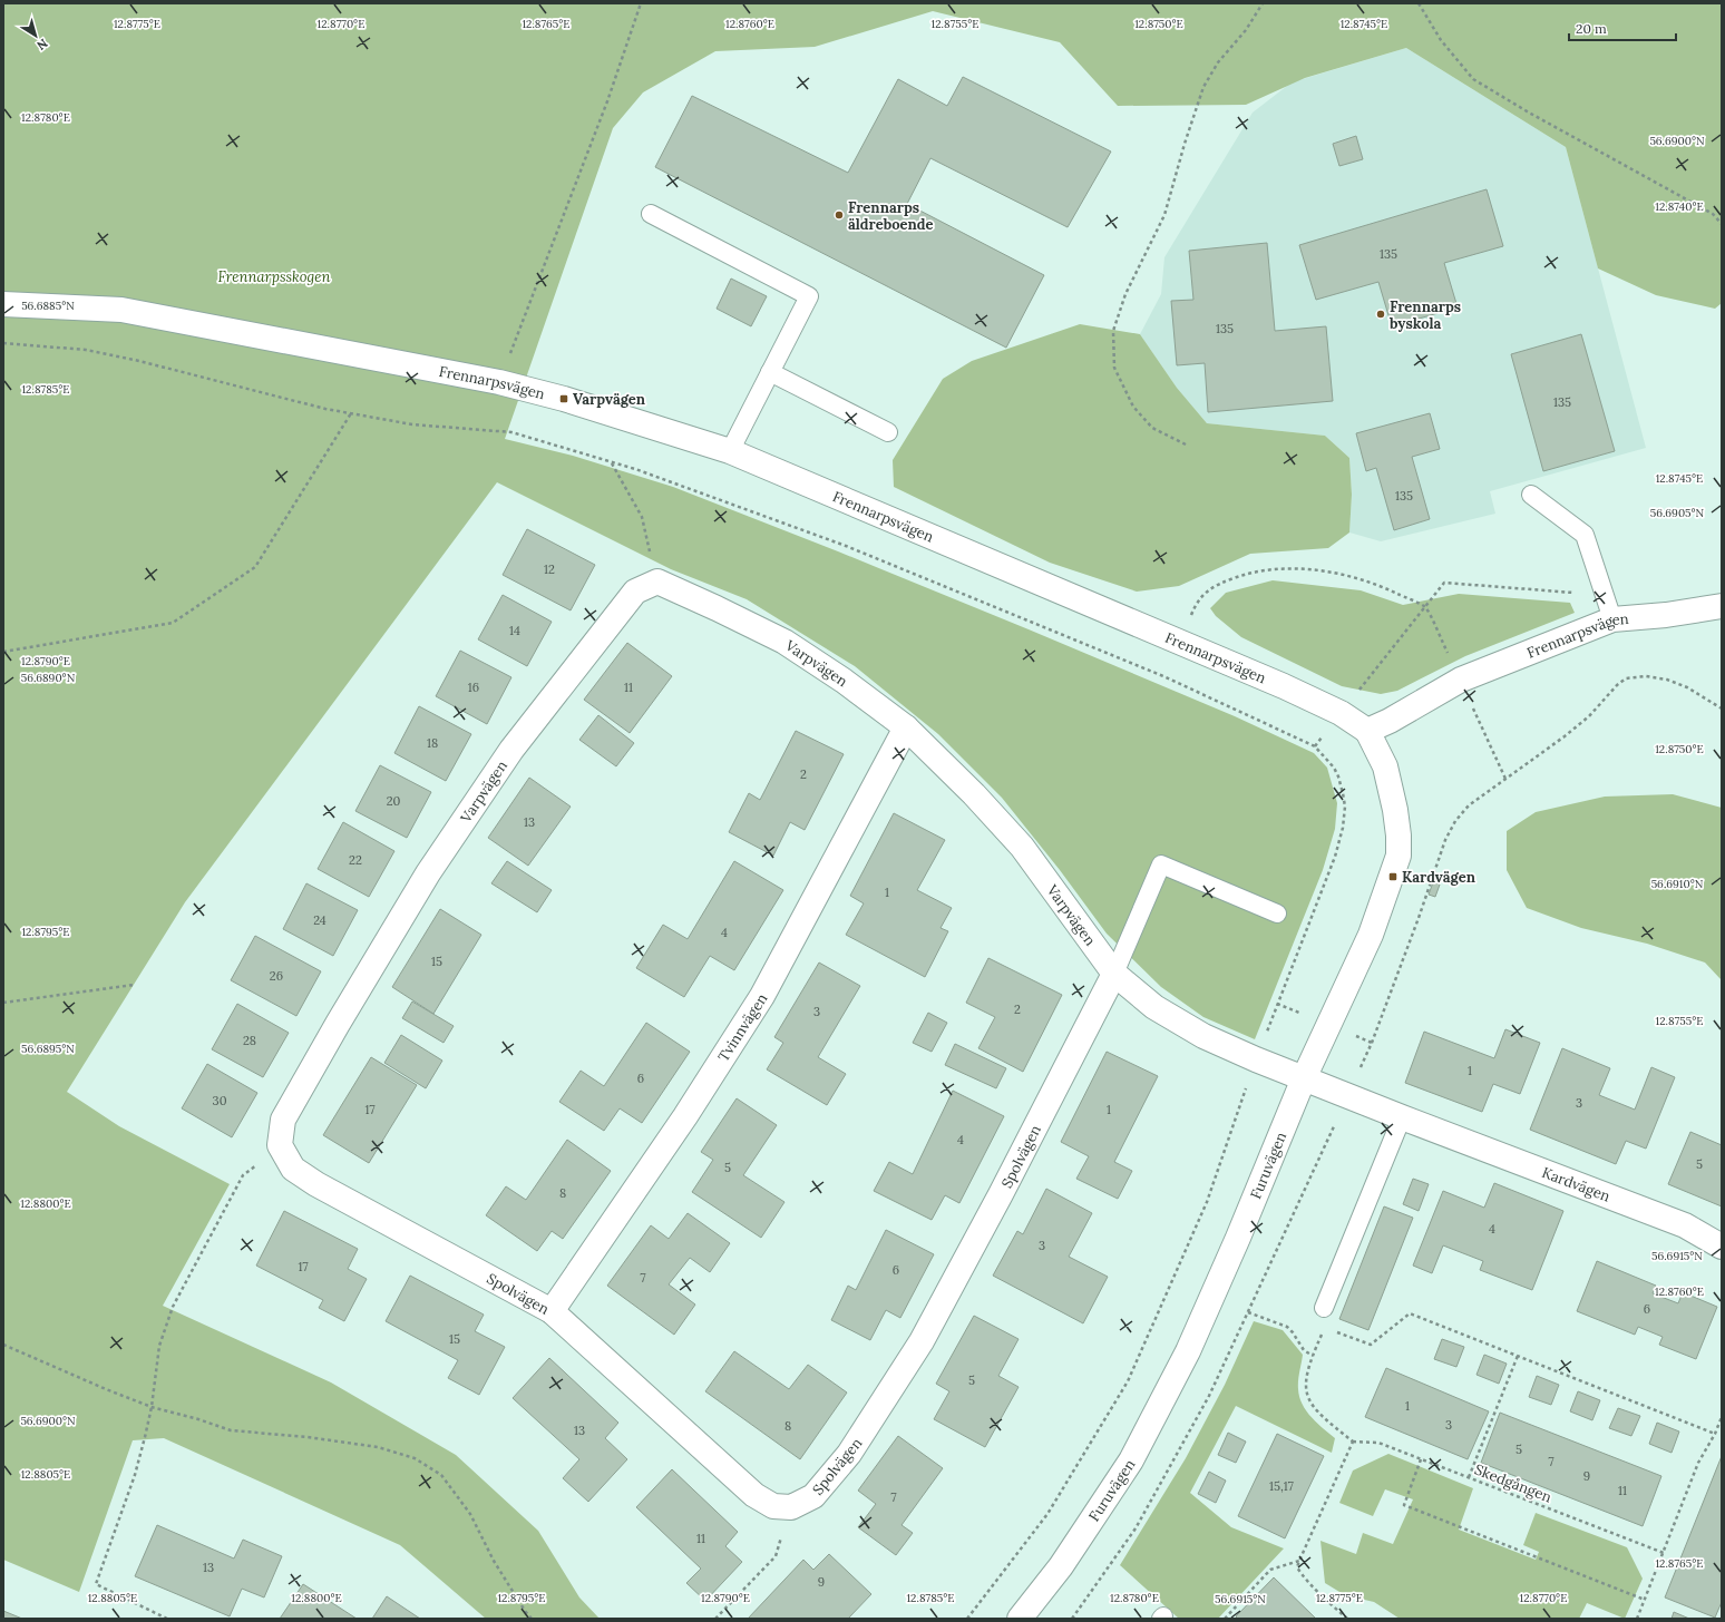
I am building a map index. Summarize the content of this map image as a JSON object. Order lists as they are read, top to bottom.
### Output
{
  "streets": {
    "street": [
      "Frennarpsvägen",
      "Varpvägen",
      "Tvinnvägen",
      "Spolvägen",
      "Furuvägen",
      "Kardvägen"
    ],
    "path": ["Skedgången"]
  },
  "crossings": [
    ["Frennarpsvägen", "Furuvägen"],
    ["Varpvägen", "Tvinnvägen"],
    ["Varpvägen", "Spolvägen"],
    ["Varpvägen", "Furuvägen"],
    ["Varpvägen", "Kardvägen"],
    ["Tvinnvägen", "Spolvägen"],
    ["Furuvägen", "Kardvägen"]
  ],
  "parks": ["Frennarpsskogen"],
  "places": {
    "other": ["Frennarps äldreboende", "Frennarps byskola"],
    "transit": ["Varpvägen", "Kardvägen"]
  },
  "house_numbers": [
    "135",
    "135",
    "135",
    "135",
    "12",
    "14",
    "16",
    "11",
    "18",
    "2",
    "20",
    "13",
    "22",
    "1",
    "24",
    "4",
    "15",
    "26",
    "2",
    "3",
    "28",
    "1",
    "6",
    "30",
    "3",
    "17",
    "1",
    "4",
    "5",
    "5",
    "8",
    "4",
    "3",
    "17",
    "6",
    "7",
    "6",
    "15",
    "5",
    "1",
    "3",
    "8",
    "13",
    "5",
    "7",
    "9",
    "15,17",
    "11",
    "7",
    "11",
    "13",
    "9"
  ],
  "scale_bar": "20 m",
  "north": "bottom right",
  "coordinates": [
    "12.8775°E",
    "12.8770°E",
    "12.8765°E",
    "12.8755°E",
    "12.8750°E",
    "12.8745°E",
    "12.8760°E",
    "12.8780°E",
    "56.6900°N",
    "12.8740°E",
    "56.6885°N",
    "12.8785°E",
    "56.6905°N",
    "12.8790°E",
    "56.6890°N",
    "56.6910°N",
    "12.8795°E",
    "56.6895°N",
    "12.8800°E",
    "56.6915°N",
    "12.8805°E"
  ]
}
